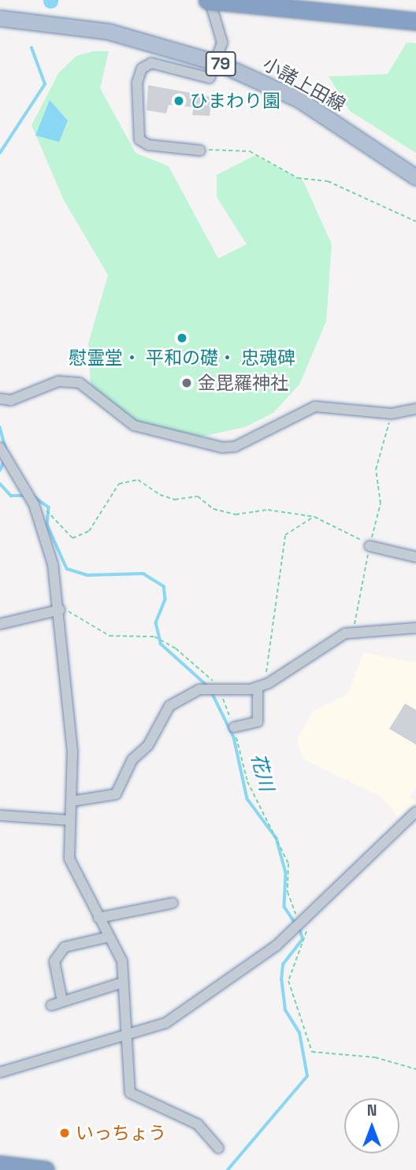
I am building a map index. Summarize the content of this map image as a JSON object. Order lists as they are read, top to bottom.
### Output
{
  "streets": {
    "main road": ["79", "小諸上田線"]
  },
  "water": ["花川"],
  "places": [
    "ひまわり園",
    "慰霊堂・ 平和の礎・ 忠魂碑",
    "金毘羅神社",
    "いっちょう"
  ],
  "north": "top"
}
